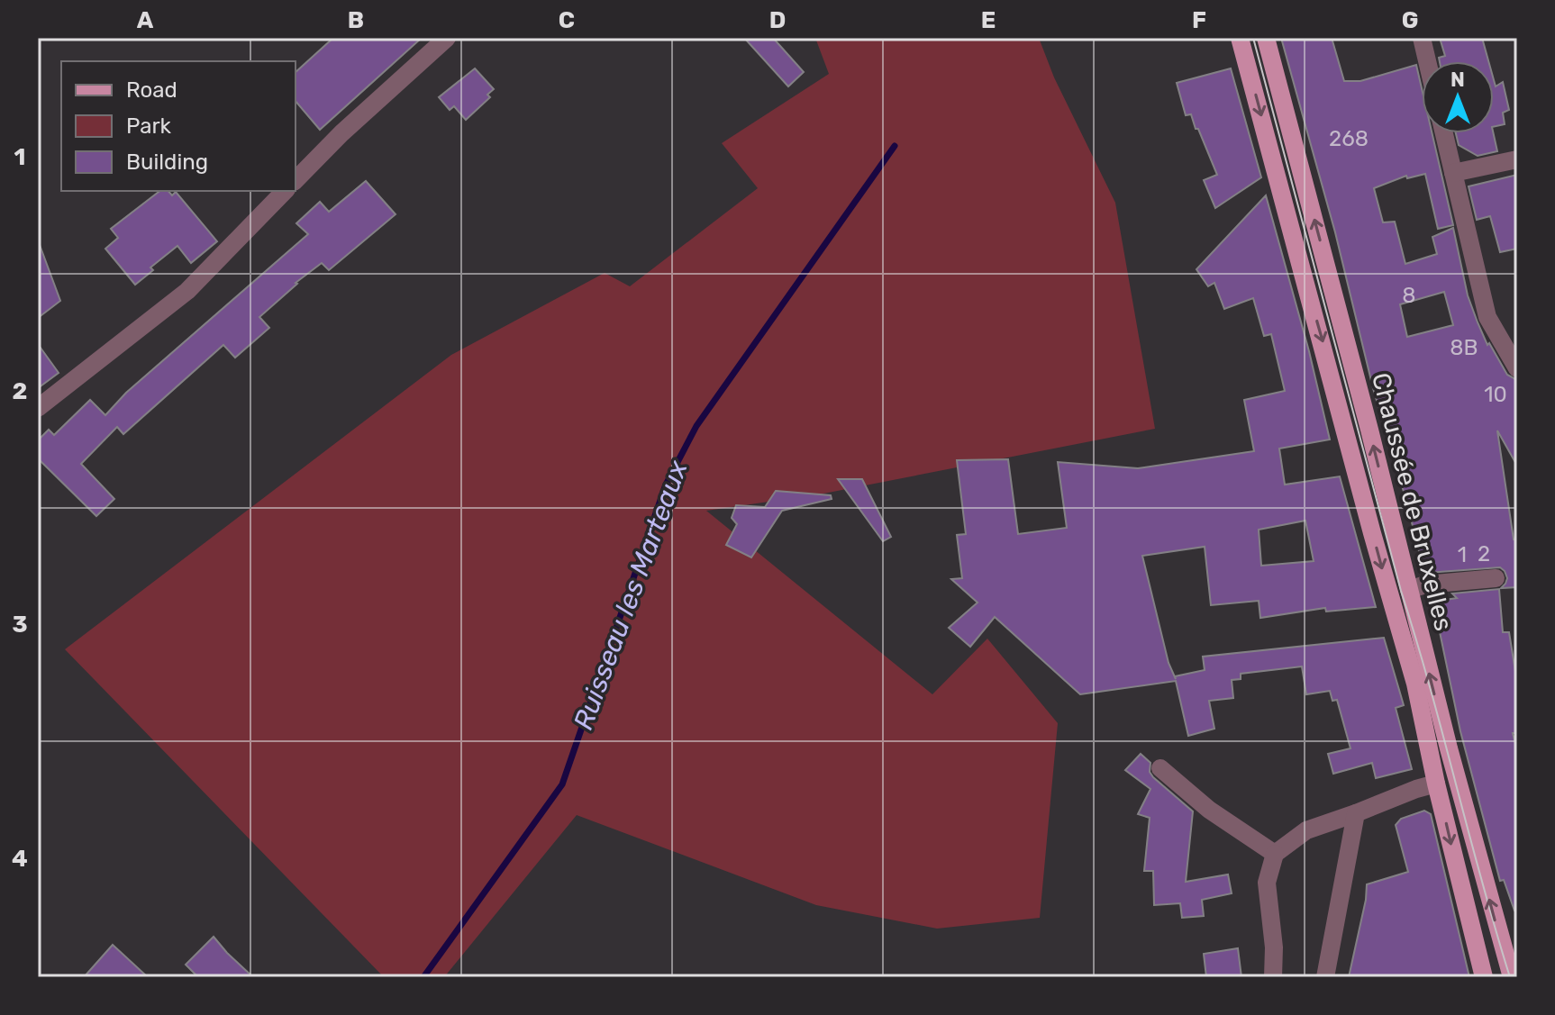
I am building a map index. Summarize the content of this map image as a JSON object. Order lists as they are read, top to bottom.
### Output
{
  "streets": {
    "main road": ["Chaussée de Bruxelles"]
  },
  "water": ["Ruisseau les Marteaux"],
  "house_numbers": [
    "268",
    "8",
    "8B",
    "10",
    "2",
    "1"
  ],
  "legend": ["Road", "Park", "Building"],
  "north": "top",
  "grid": {
    "columns": [
      "A",
      "B",
      "C",
      "D",
      "E",
      "F",
      "G"
    ],
    "rows": [
      "1",
      "2",
      "3",
      "4"
    ]
  }
}
